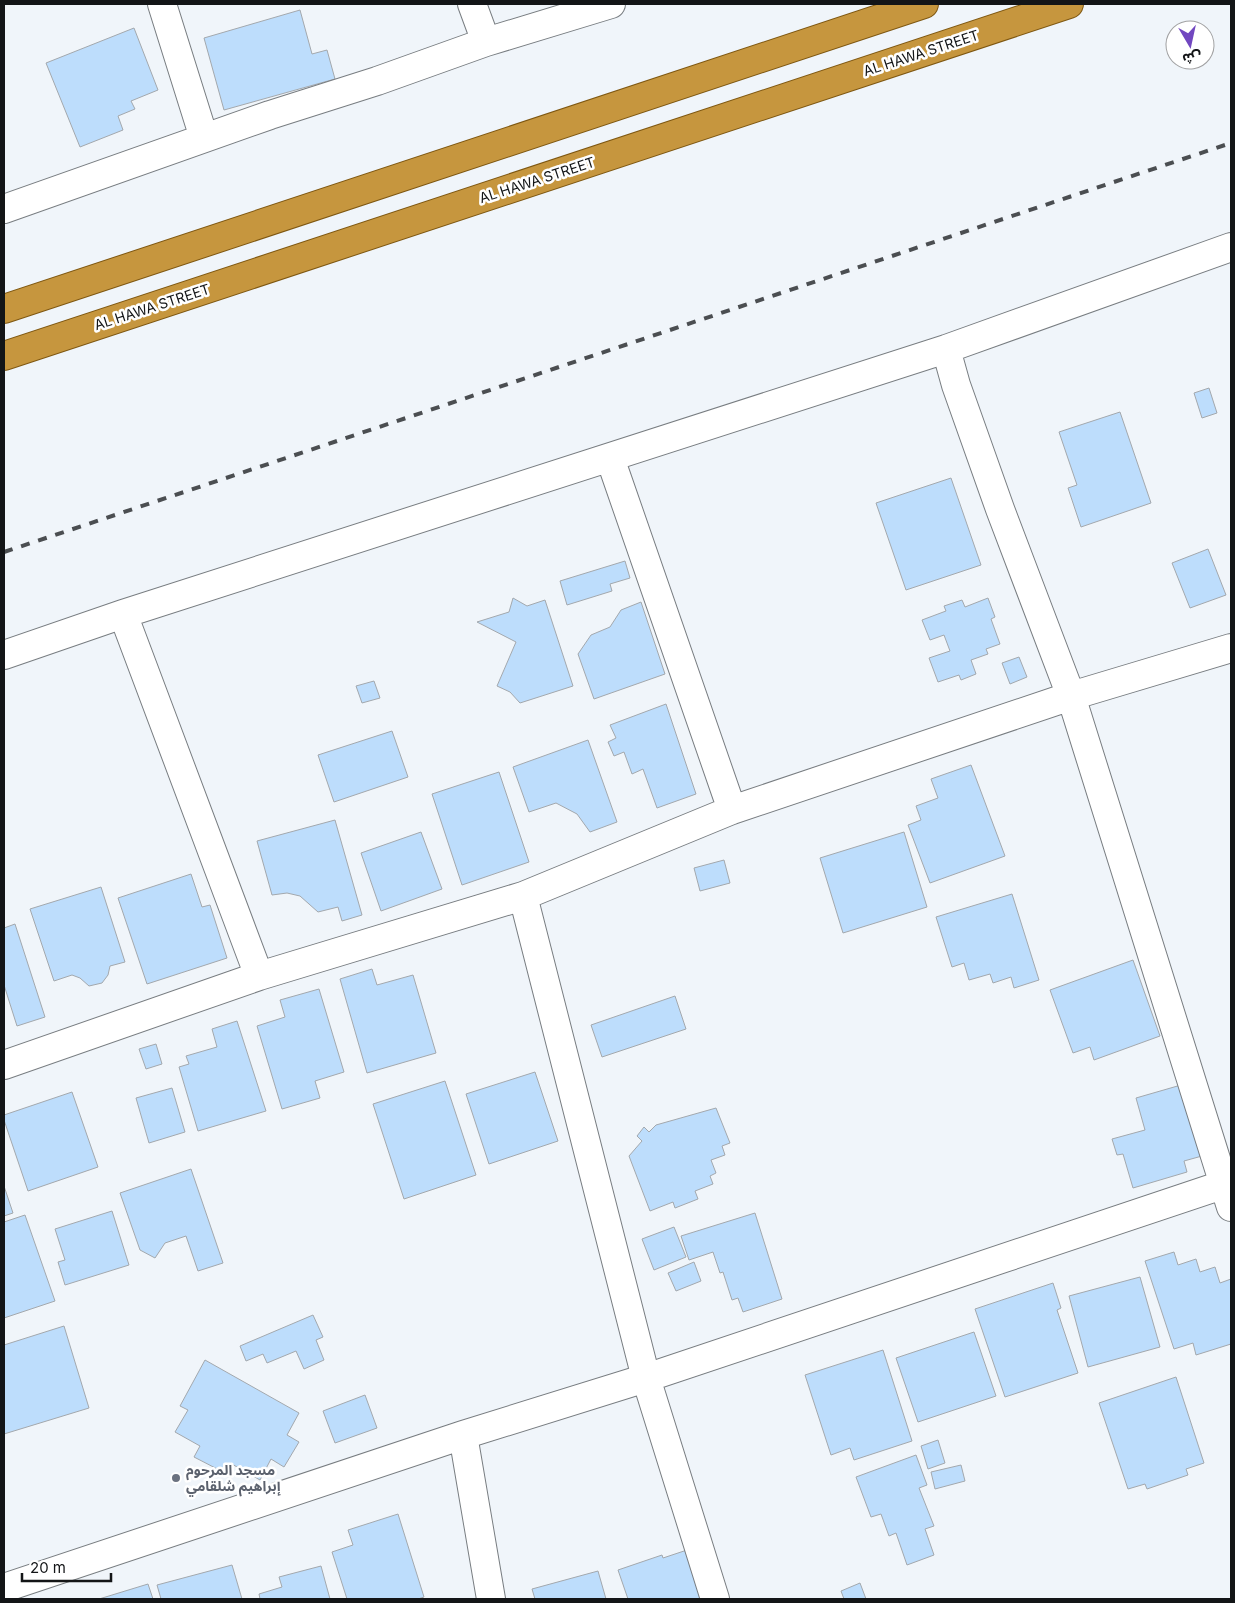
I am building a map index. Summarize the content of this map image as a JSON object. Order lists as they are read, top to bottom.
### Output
{
  "streets": {
    "highway": ["AL HAWA STREET"]
  },
  "places": ["مسجد المرحوم إبراهيم شلقامي"],
  "scale_bar": "20 m",
  "north": "bottom"
}
